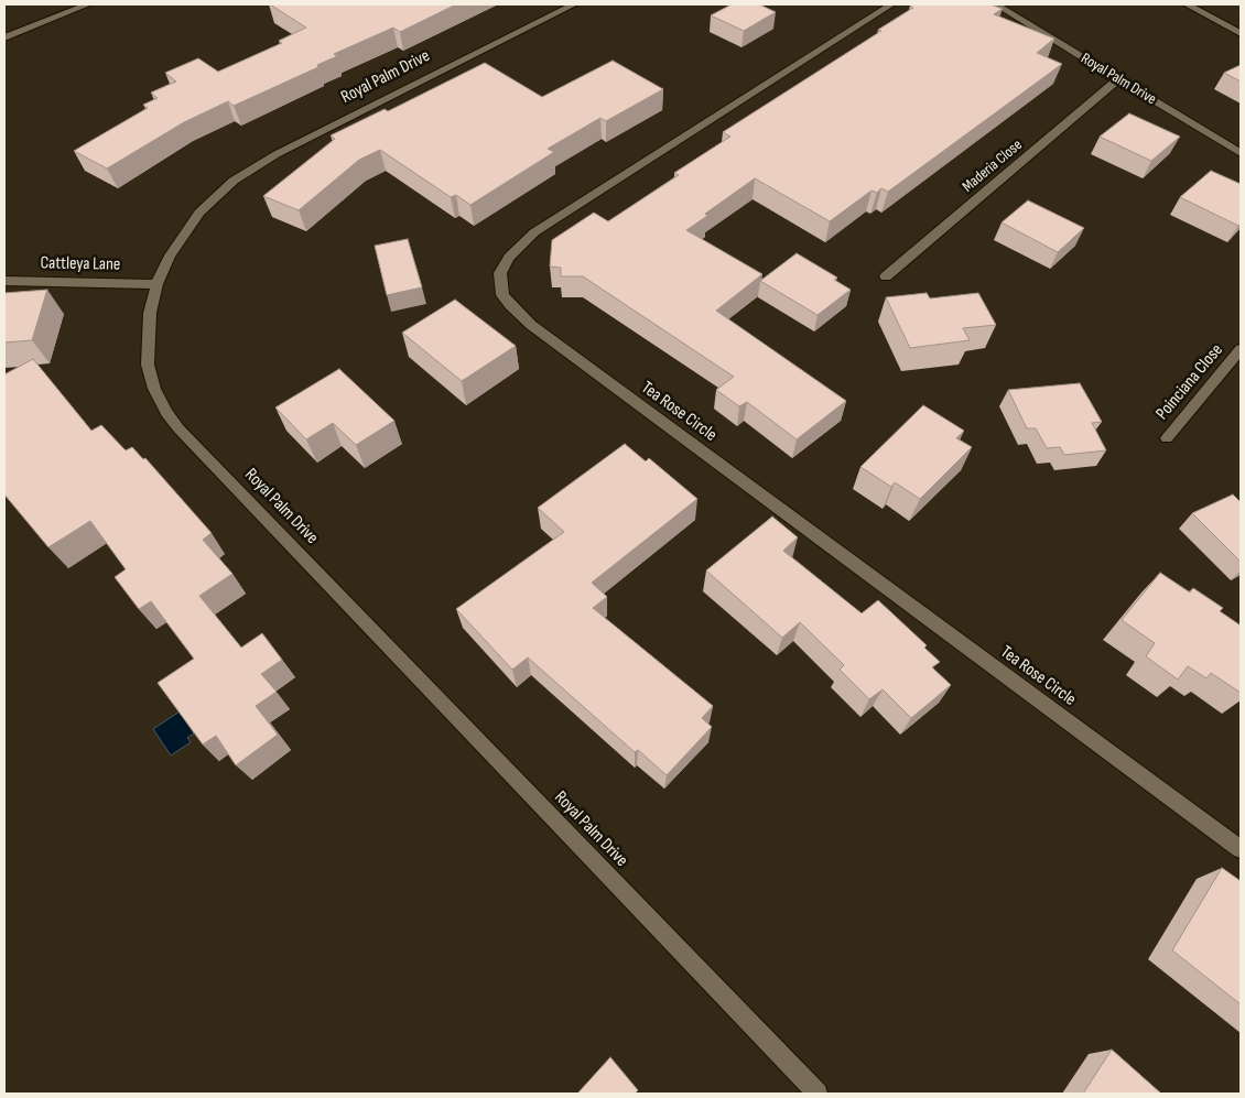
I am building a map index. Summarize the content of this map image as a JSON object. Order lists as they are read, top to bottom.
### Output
{
  "streets": {
    "street": [
      "Royal Palm Drive",
      "Maderia Close",
      "Cattleya Lane",
      "Poinciana Close",
      "Tea Rose Circle"
    ]
  },
  "crossings": [
    ["Royal Palm Drive", "Maderia Close"],
    ["Royal Palm Drive", "Cattleya Lane"]
  ]
}
